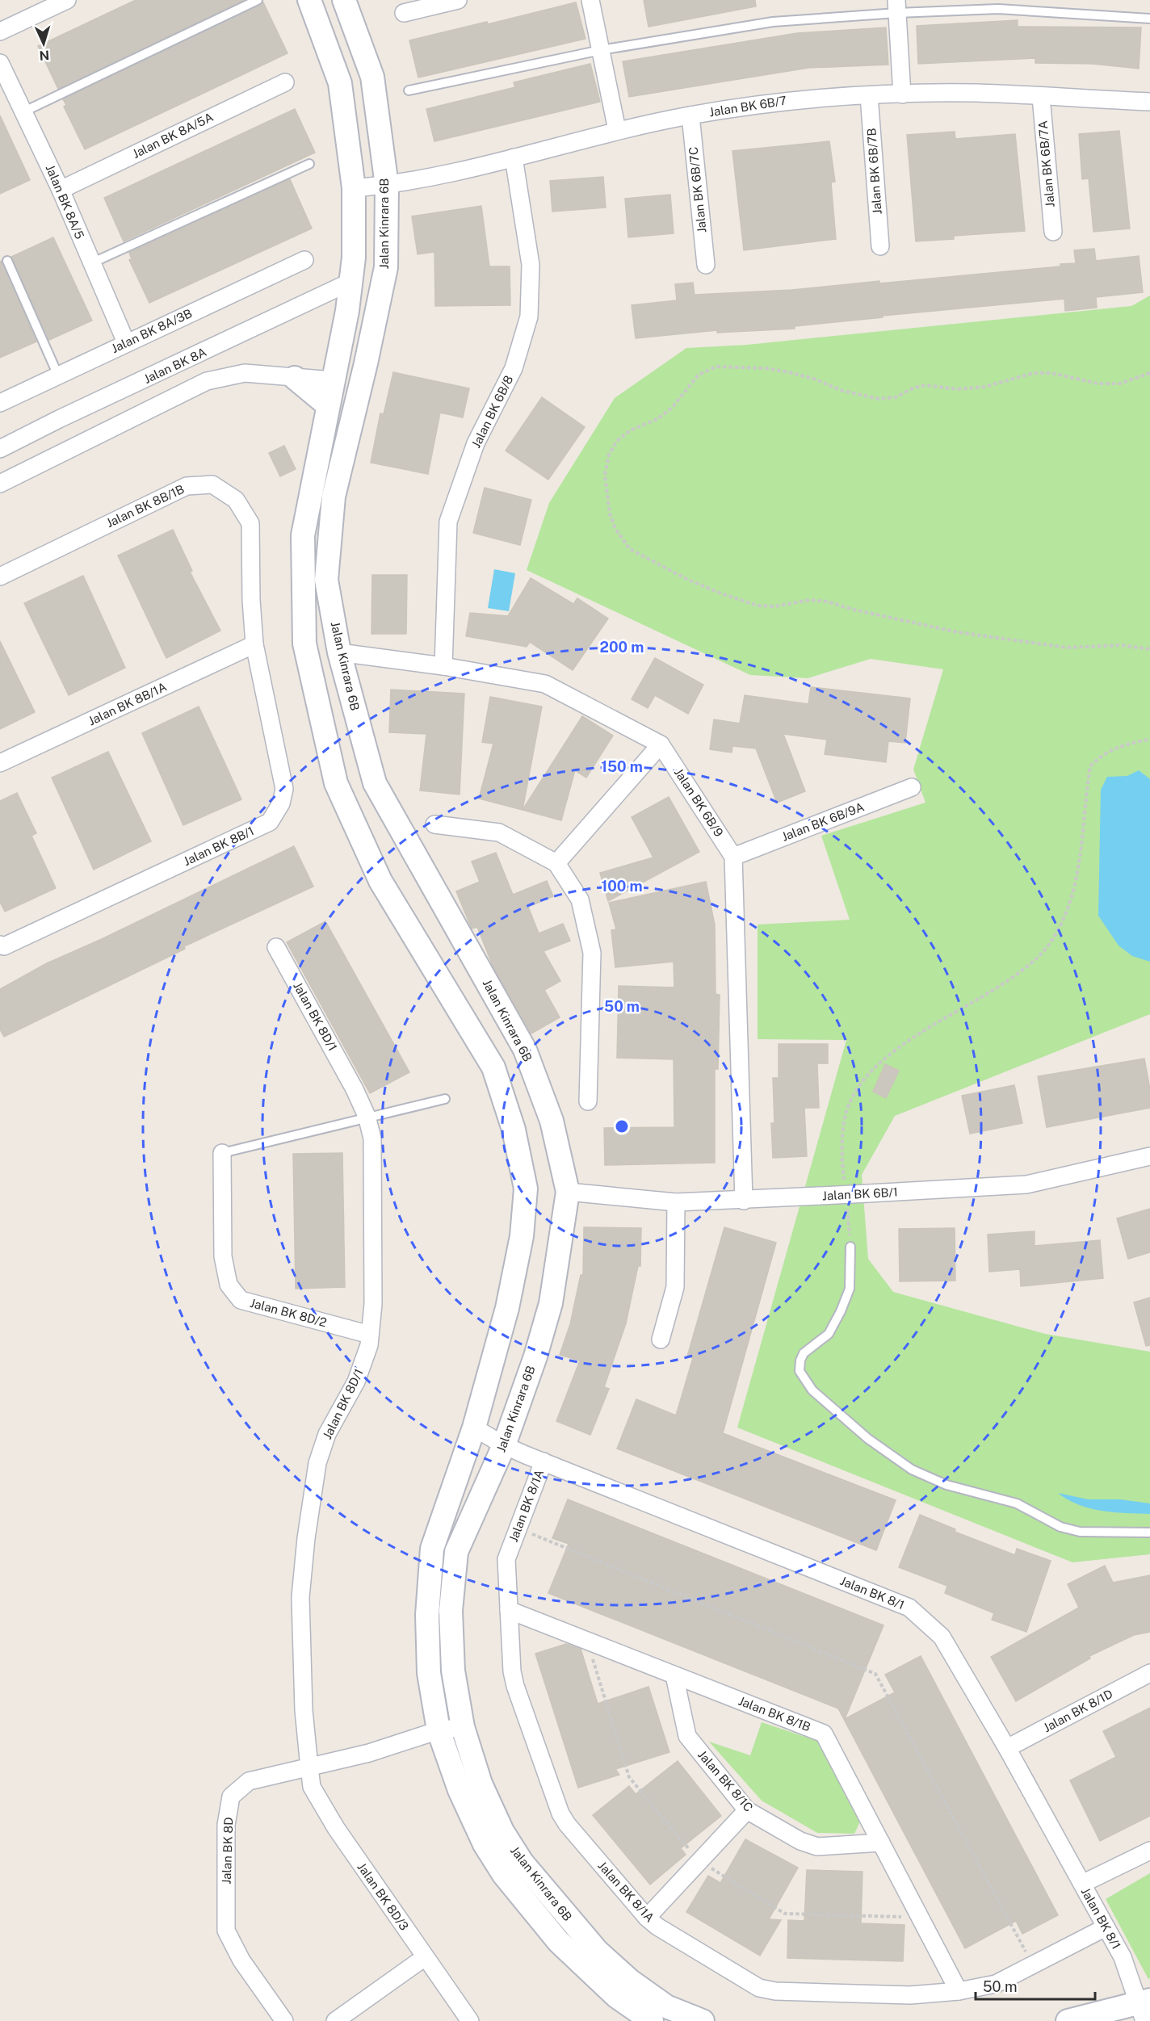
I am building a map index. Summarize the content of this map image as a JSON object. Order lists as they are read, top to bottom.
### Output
{
  "streets": {
    "street": [
      "Jalan BK 6B/7",
      "Jalan BK 8A/5A",
      "Jalan BK 6B/7A",
      "Jalan BK 6B/7B",
      "Jalan BK 6B/7C",
      "Jalan BK 8A/5",
      "Jalan Kinrara 6B",
      "Jalan BK 8A/3B",
      "Jalan BK 8A",
      "Jalan BK 6B/8",
      "Jalan BK 8B/1B",
      "Jalan BK 8B/1A",
      "Jalan BK 6B/9",
      "Jalan BK 6B/9A",
      "Jalan BK 8B/1",
      "Jalan BK 8D/1",
      "Jalan BK 6B/1",
      "Jalan BK 8D/2",
      "Jalan BK 8/1A",
      "Jalan BK 8/1",
      "Jalan BK 8/1D",
      "Jalan BK 8/1B",
      "Jalan BK 8/1C",
      "Jalan BK 8D",
      "Jalan BK 8D/3"
    ]
  },
  "crossings": [
    ["Jalan BK 6B/7", "Jalan BK 6B/7A"],
    ["Jalan BK 6B/7", "Jalan BK 6B/7B"],
    ["Jalan BK 6B/7", "Jalan BK 6B/7C"],
    ["Jalan BK 6B/7", "Jalan Kinrara 6B"],
    ["Jalan BK 6B/7", "Jalan BK 6B/8"],
    ["Jalan BK 8A/5A", "Jalan BK 8A/5"],
    ["Jalan BK 8A/5", "Jalan BK 8A/3B"],
    ["Jalan Kinrara 6B", "Jalan BK 8A"],
    ["Jalan Kinrara 6B", "Jalan BK 6B/9"],
    ["Jalan Kinrara 6B", "Jalan BK 6B/1"],
    ["Jalan Kinrara 6B", "Jalan BK 8/1"],
    ["Jalan Kinrara 6B", "Jalan BK 8D"],
    ["Jalan BK 6B/8", "Jalan BK 6B/9"],
    ["Jalan BK 8B/1B", "Jalan BK 8B/1A"],
    ["Jalan BK 8B/1B", "Jalan BK 8B/1"],
    ["Jalan BK 8B/1A", "Jalan BK 8B/1"],
    ["Jalan BK 6B/9", "Jalan BK 6B/9A"],
    ["Jalan BK 8D/1", "Jalan BK 8D/2"],
    ["Jalan BK 8D/1", "Jalan BK 8D"],
    ["Jalan BK 8D/1", "Jalan BK 8D/3"],
    ["Jalan BK 8/1A", "Jalan BK 8/1"],
    ["Jalan BK 8/1A", "Jalan BK 8/1B"],
    ["Jalan BK 8/1", "Jalan BK 8/1D"],
    ["Jalan BK 8/1B", "Jalan BK 8/1C"],
    ["Jalan BK 8D", "Jalan BK 8D/3"]
  ],
  "scale_bar": "50 m",
  "north": "bottom",
  "rings": [
    "200 m",
    "150 m",
    "100 m",
    "50 m"
  ]
}
